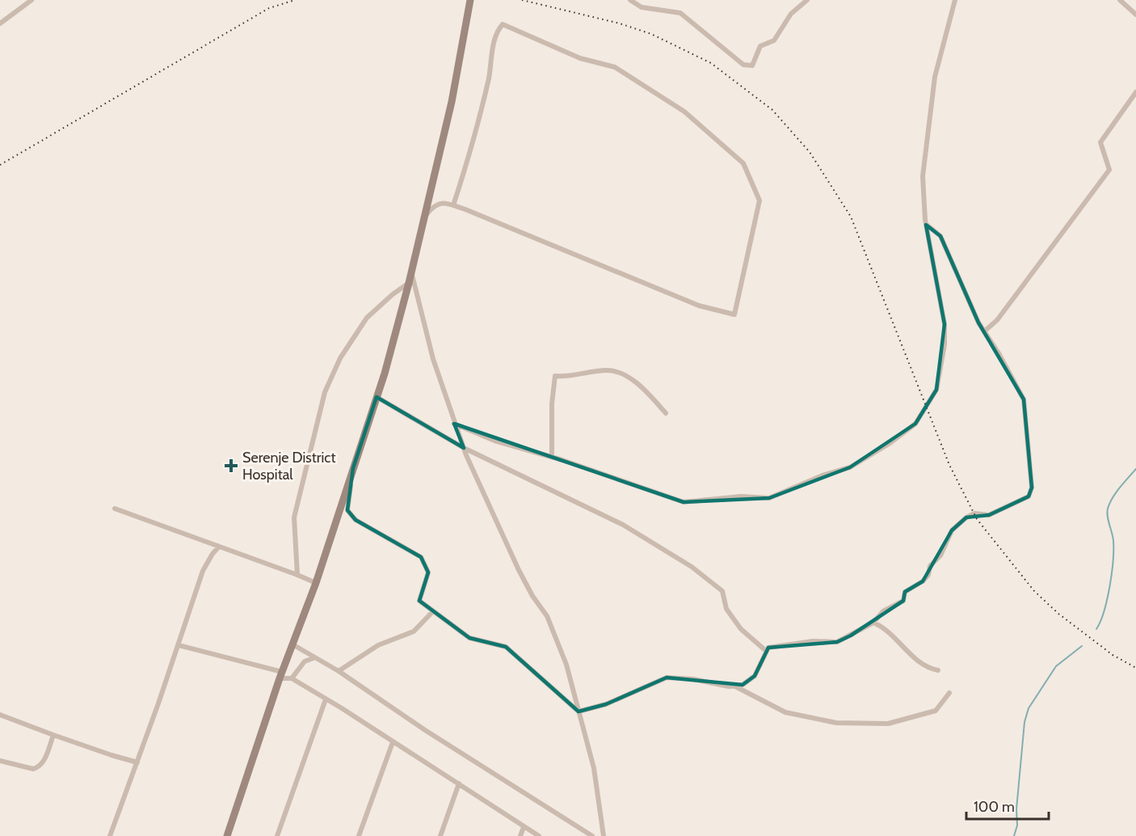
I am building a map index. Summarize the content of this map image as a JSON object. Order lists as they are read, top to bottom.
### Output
{
  "places": {
    "health": ["Serenje District Hospital"]
  },
  "scale_bar": "100 m"
}
